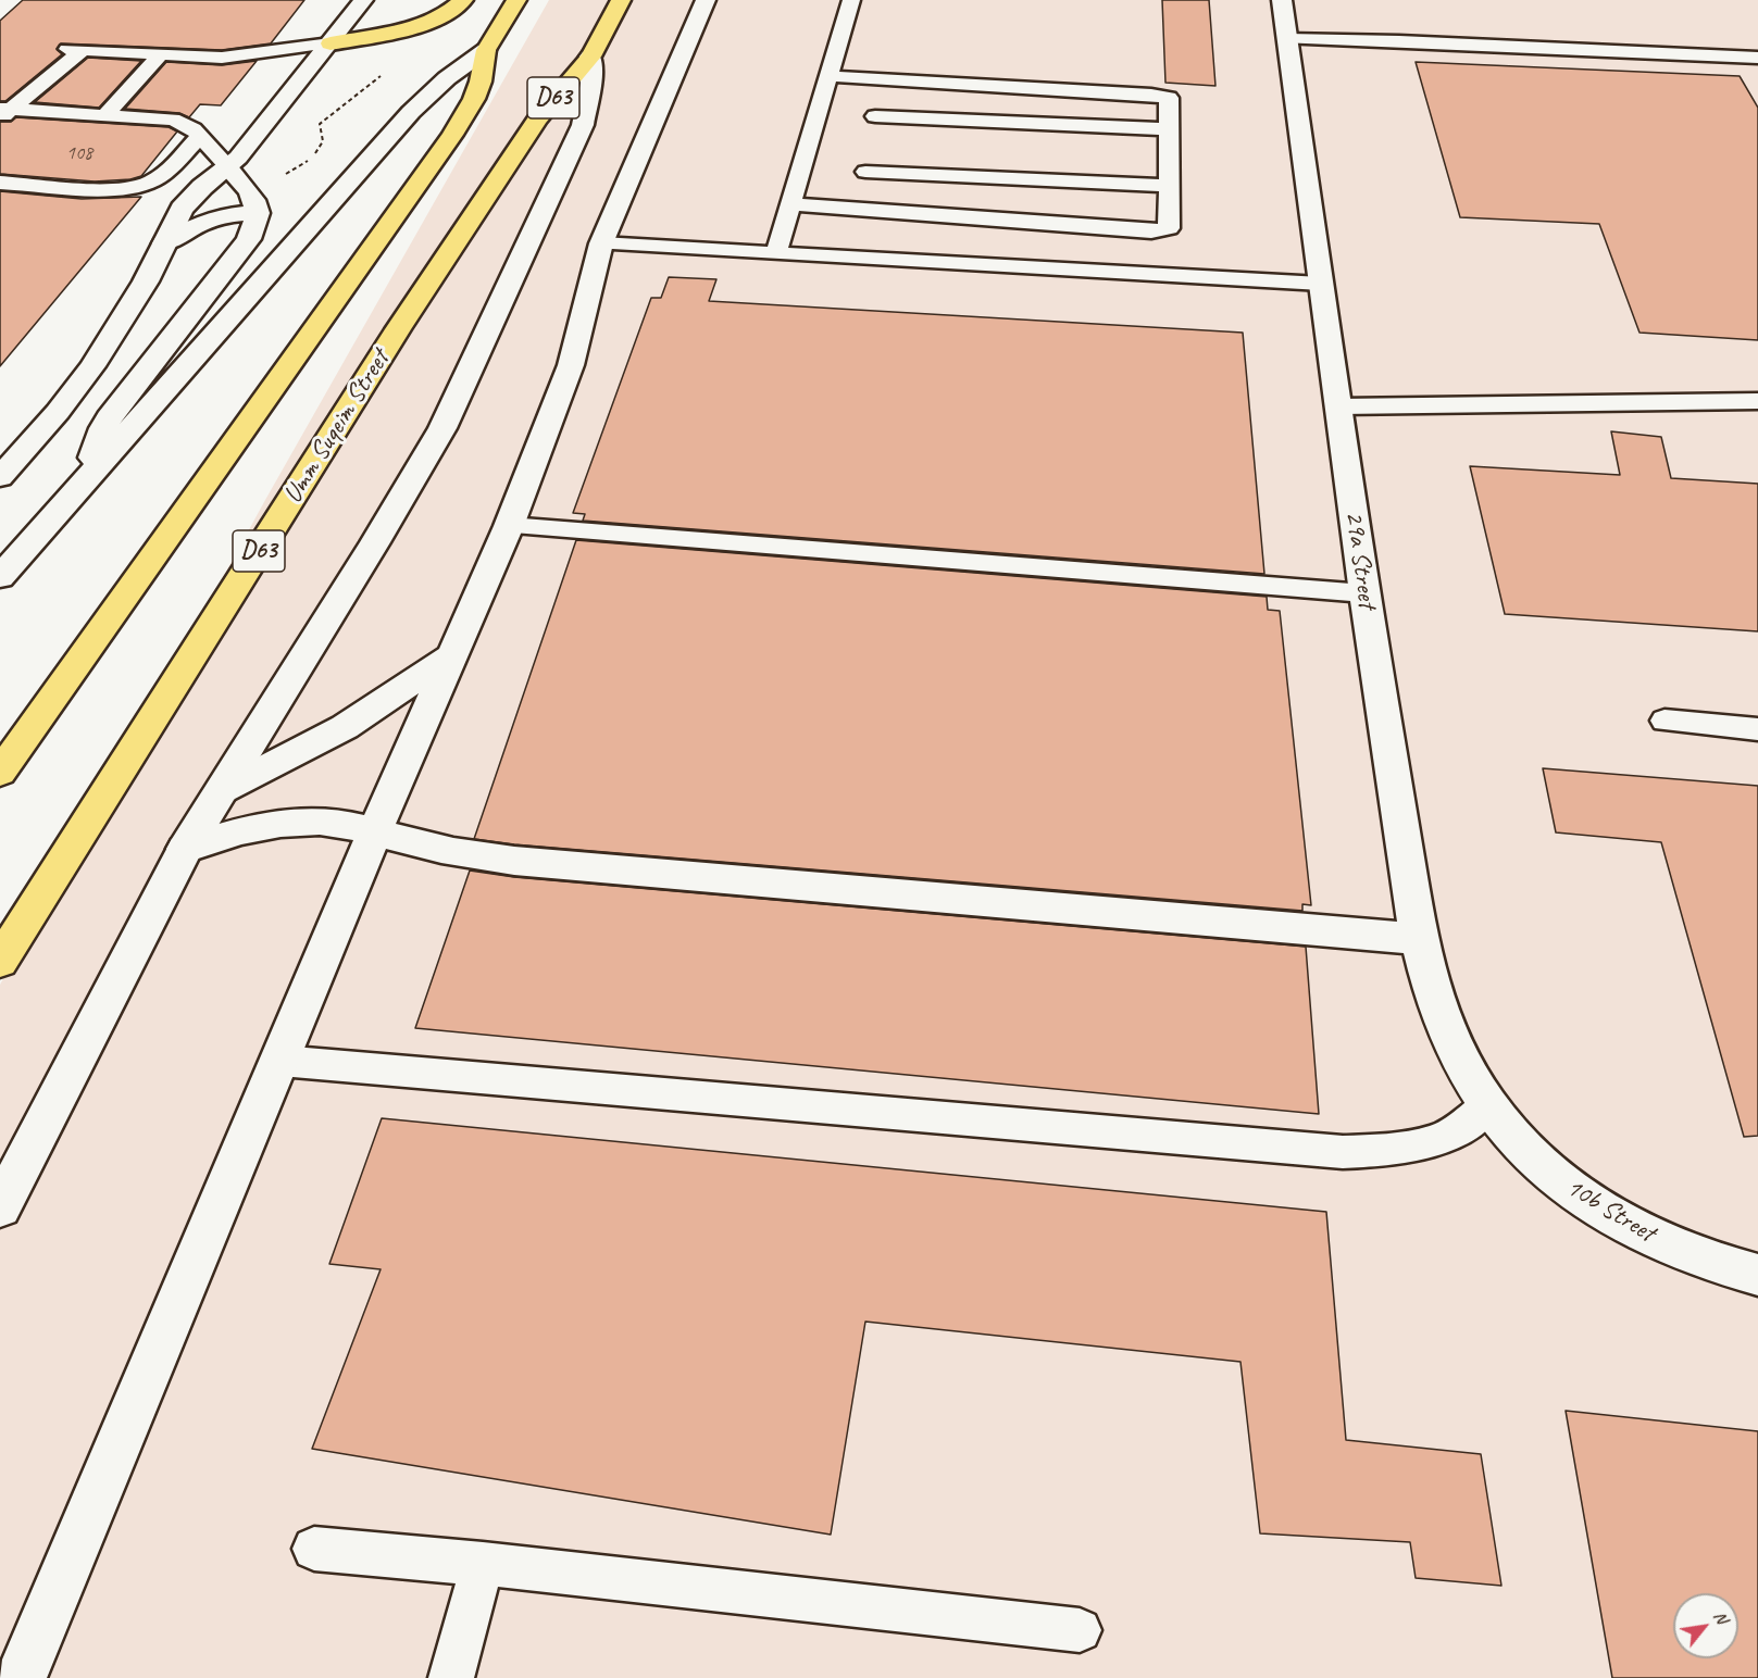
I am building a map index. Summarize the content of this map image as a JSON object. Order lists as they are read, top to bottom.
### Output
{
  "streets": {
    "main road": ["D63", "Umm Suqeim Street"],
    "street": ["29a Street", "10b Street"]
  },
  "crossings": [
    ["29a Street", "10b Street"]
  ],
  "house_numbers": ["108"],
  "north": "top right"
}
